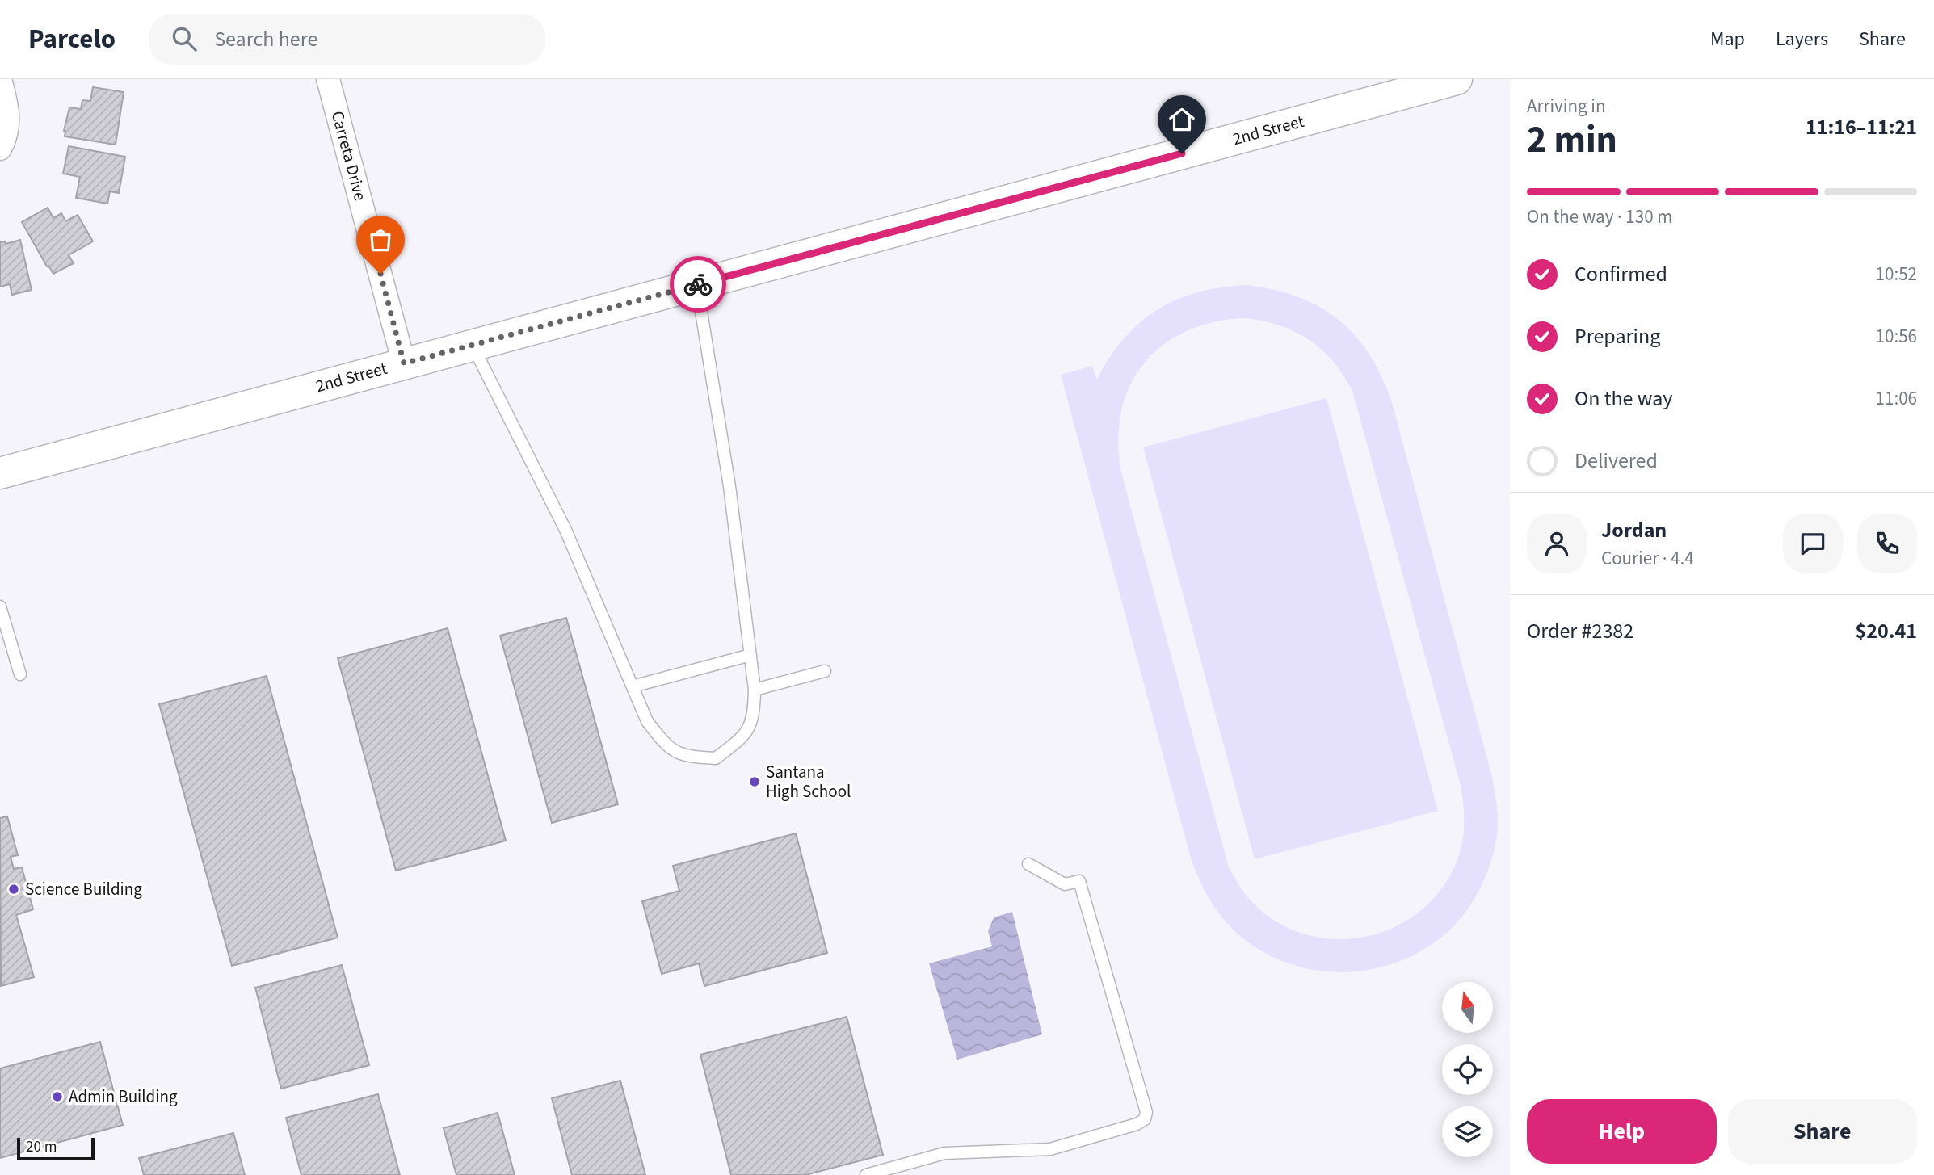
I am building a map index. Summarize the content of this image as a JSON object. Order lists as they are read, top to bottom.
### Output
{
  "streets": {
    "street": ["2nd Street", "Carreta Drive"]
  },
  "crossings": [
    ["2nd Street", "Carreta Drive"]
  ],
  "places": ["Santana High School", "Science Building", "Admin Building"],
  "scale_bar": "20 m",
  "north": "top",
  "page": {
    "header": "Parcelo",
    "search": "Search here",
    "nav": ["Map", "Layers", "Share"],
    "heading": ["2 min", "Arriving in", "11:16–11:21"],
    "panel": [
      "Jordan",
      "Courier · 4.4",
      "Order #2382",
      "$20.41"
    ],
    "bar": "On the way · 130 m",
    "list": [
      ["Confirmed", "10:52"],
      ["Preparing", "10:56"],
      ["On the way", "11:06"],
      "Delivered"
    ],
    "buttons": ["Help", "Share"],
    "scale": "20 m"
  }
}
